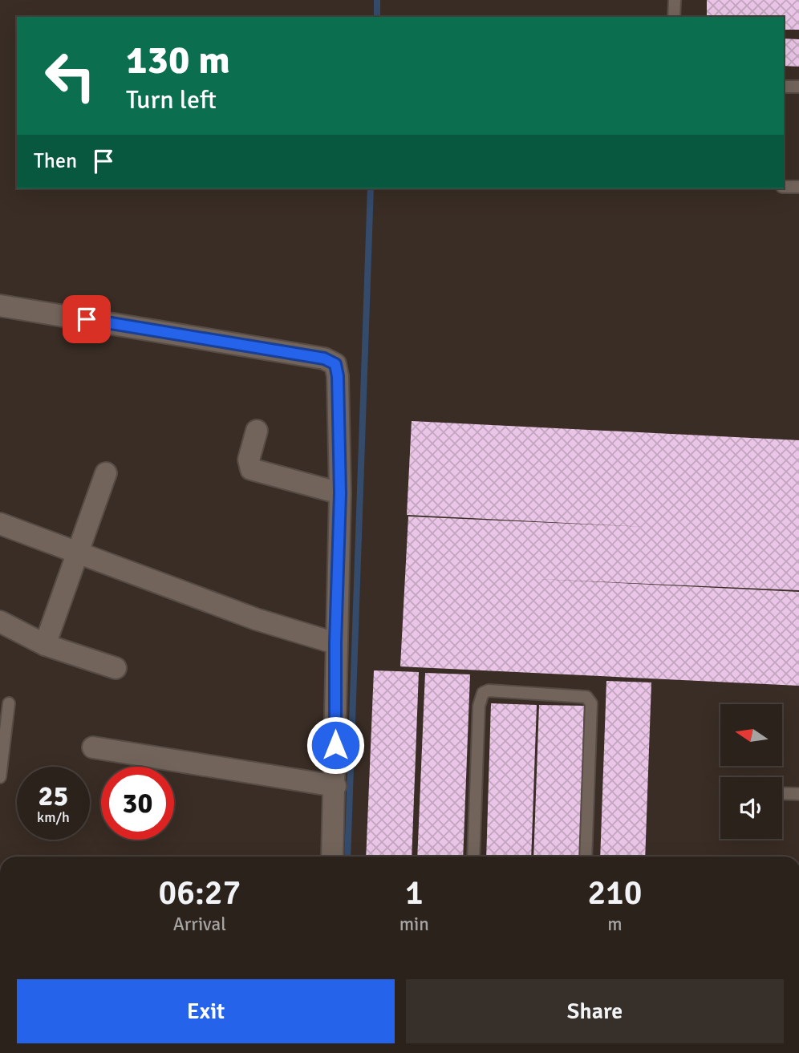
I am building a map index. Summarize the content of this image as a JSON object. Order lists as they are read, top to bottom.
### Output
{
  "north": "left",
  "page": {
    "turn": ["130 m", "Turn left"],
    "then": "Then",
    "speed": "25 km/h",
    "limit": "30",
    "eta": [
      "06:27",
      "Arrival",
      "1",
      "min",
      "210",
      "m"
    ],
    "buttons": ["Exit", "Share"]
  }
}
